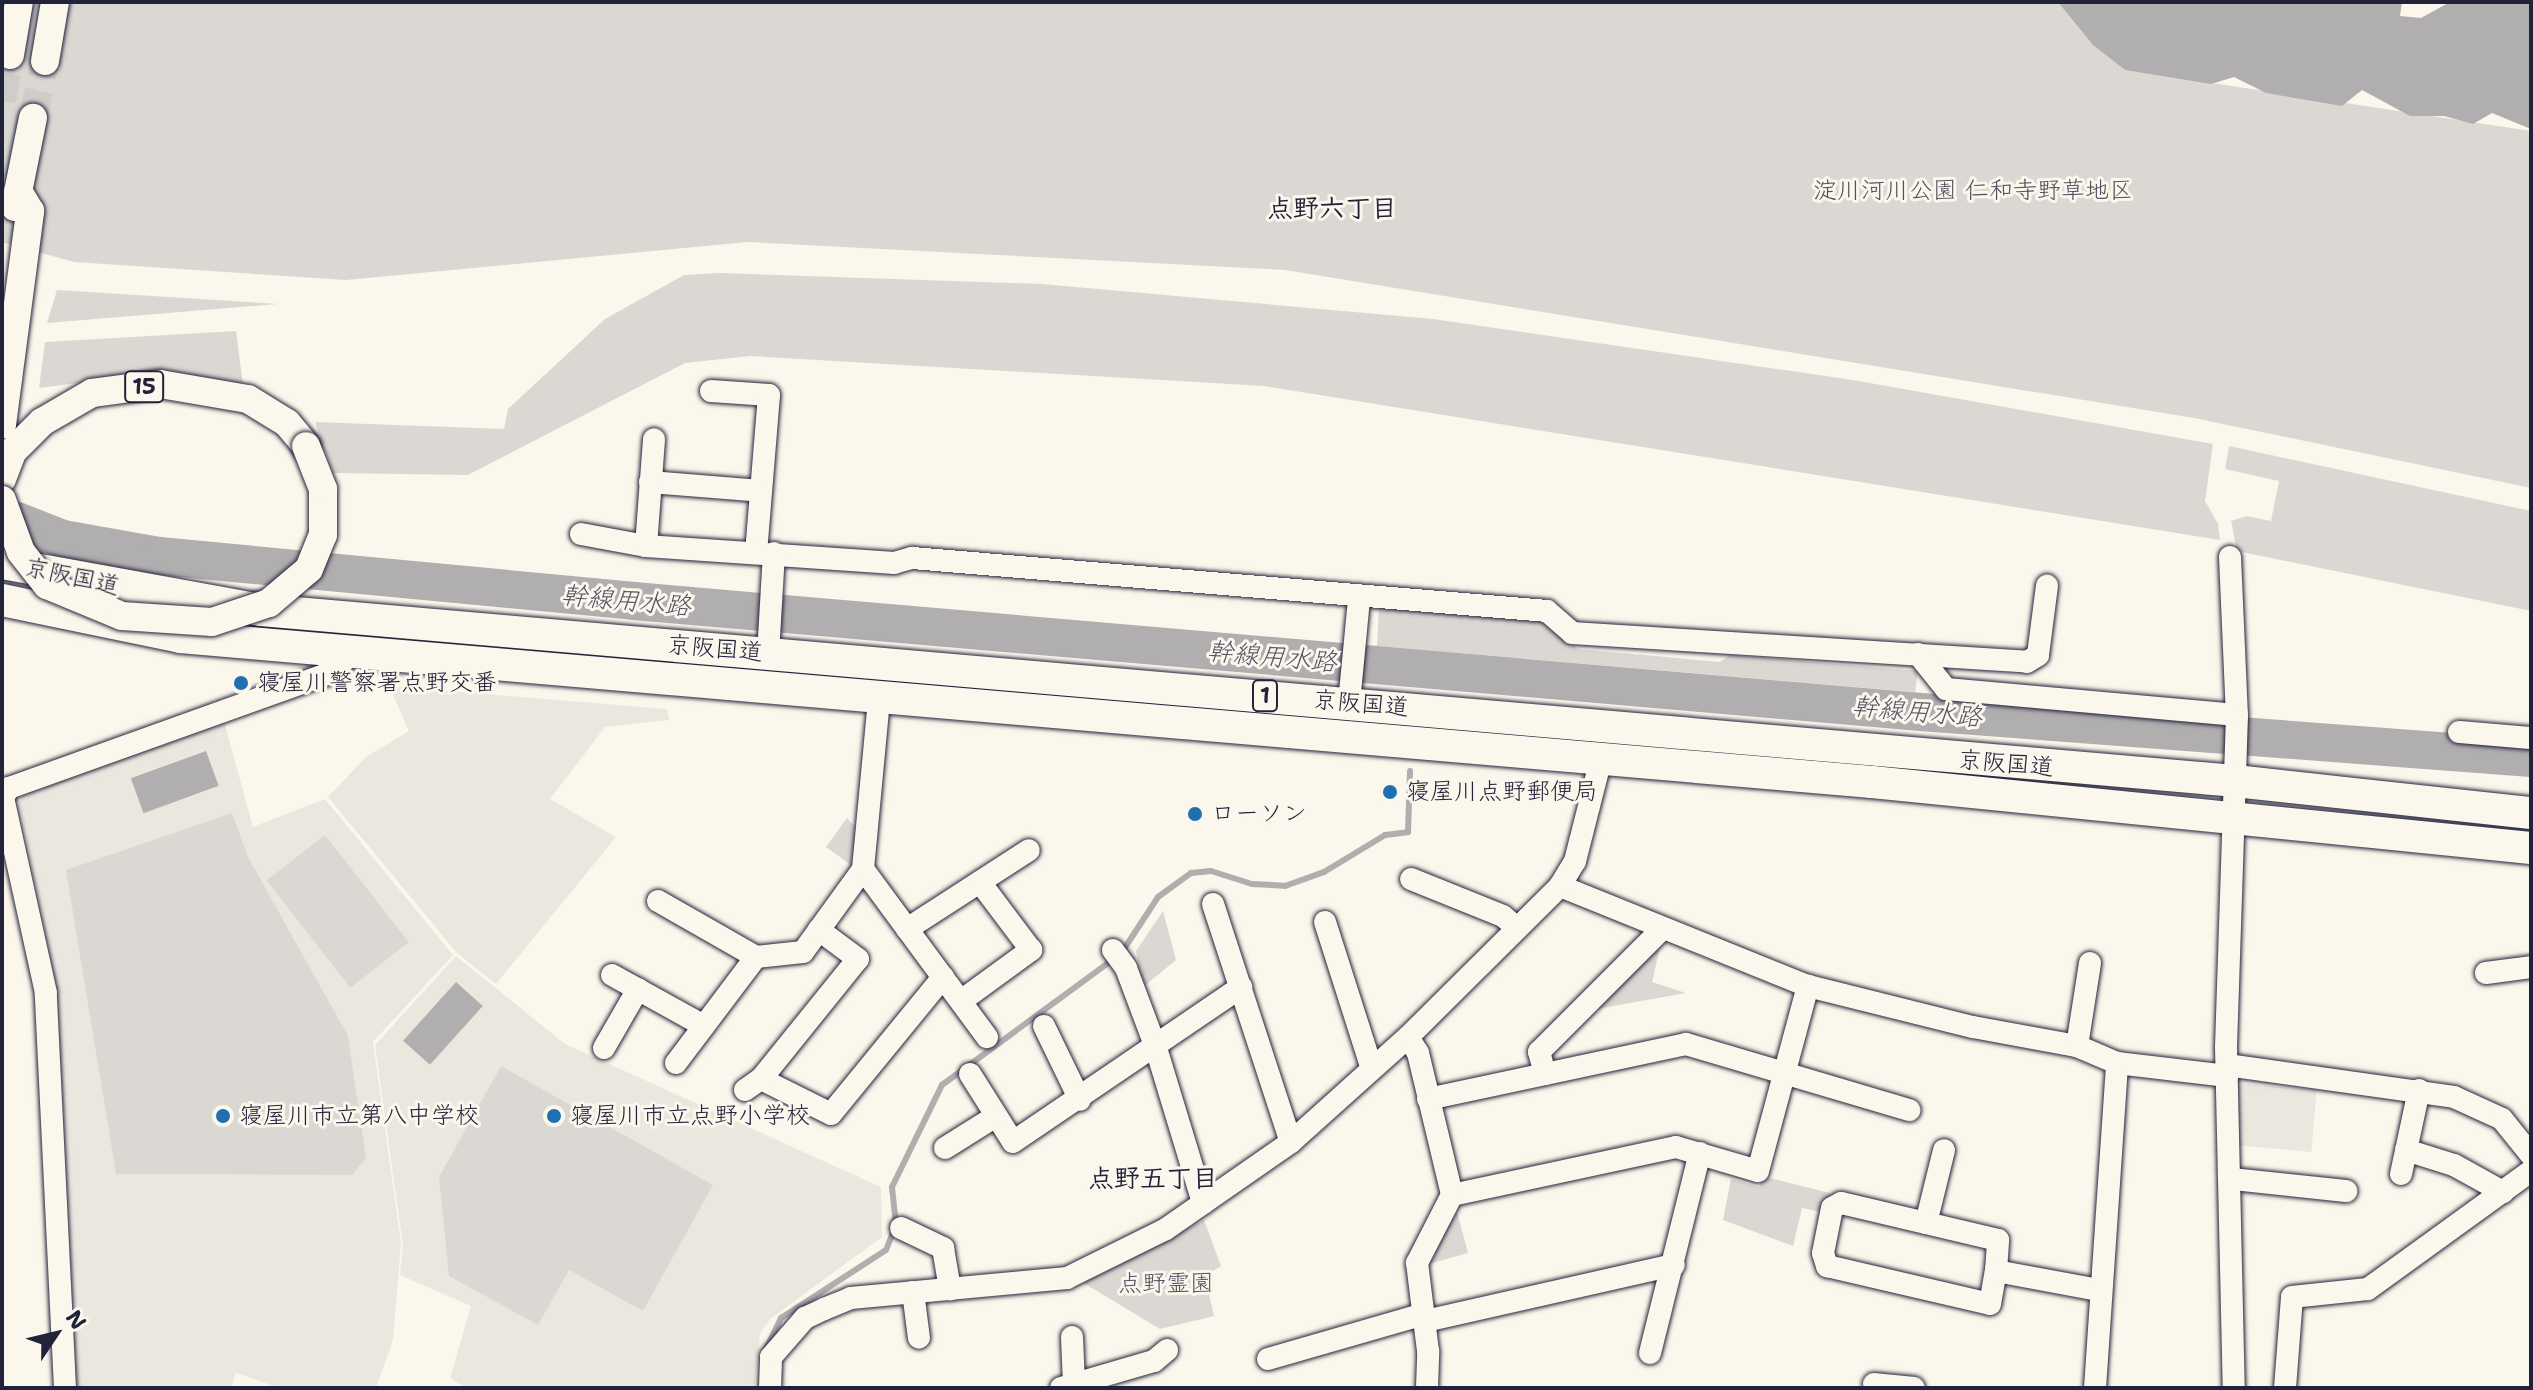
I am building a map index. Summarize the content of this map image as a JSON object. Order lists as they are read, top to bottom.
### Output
{
  "streets": {
    "highway": ["京阪国道", "1"],
    "main road": ["15"]
  },
  "districts": ["点野六丁目", "点野五丁目"],
  "water": ["幹線用水路"],
  "parks": ["淀川河川公園 仁和寺野草地区", "点野霊園"],
  "places": [
    "寝屋川警察署点野交番",
    "寝屋川点野郵便局",
    "ローソン",
    "寝屋川市立第八中学校",
    "寝屋川市立点野小学校"
  ],
  "north": "top right"
}
